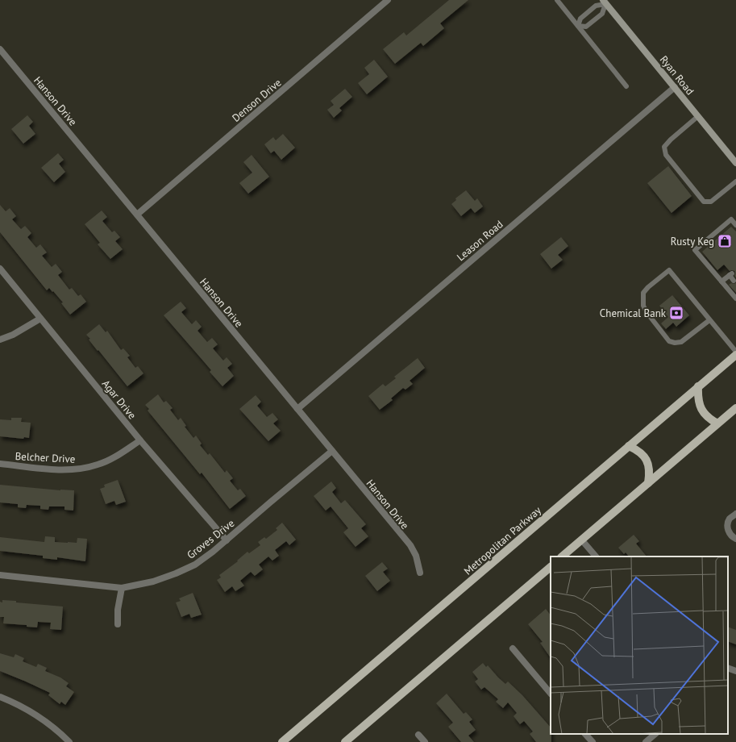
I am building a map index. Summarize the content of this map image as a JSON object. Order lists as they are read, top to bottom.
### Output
{
  "streets": {
    "main road": ["Ryan Road", "Metropolitan Parkway"],
    "street": [
      "Denson Drive",
      "Hanson Drive",
      "Leason Road",
      "Agar Drive",
      "Belcher Drive",
      "Groves Drive"
    ]
  },
  "crossings": [
    ["Ryan Road", "Leason Road"],
    ["Denson Drive", "Hanson Drive"],
    ["Hanson Drive", "Leason Road"],
    ["Hanson Drive", "Groves Drive"],
    ["Agar Drive", "Belcher Drive"],
    ["Agar Drive", "Groves Drive"]
  ],
  "places": {
    "shop": ["Rusty Keg"],
    "bank": ["Chemical Bank"]
  }
}
